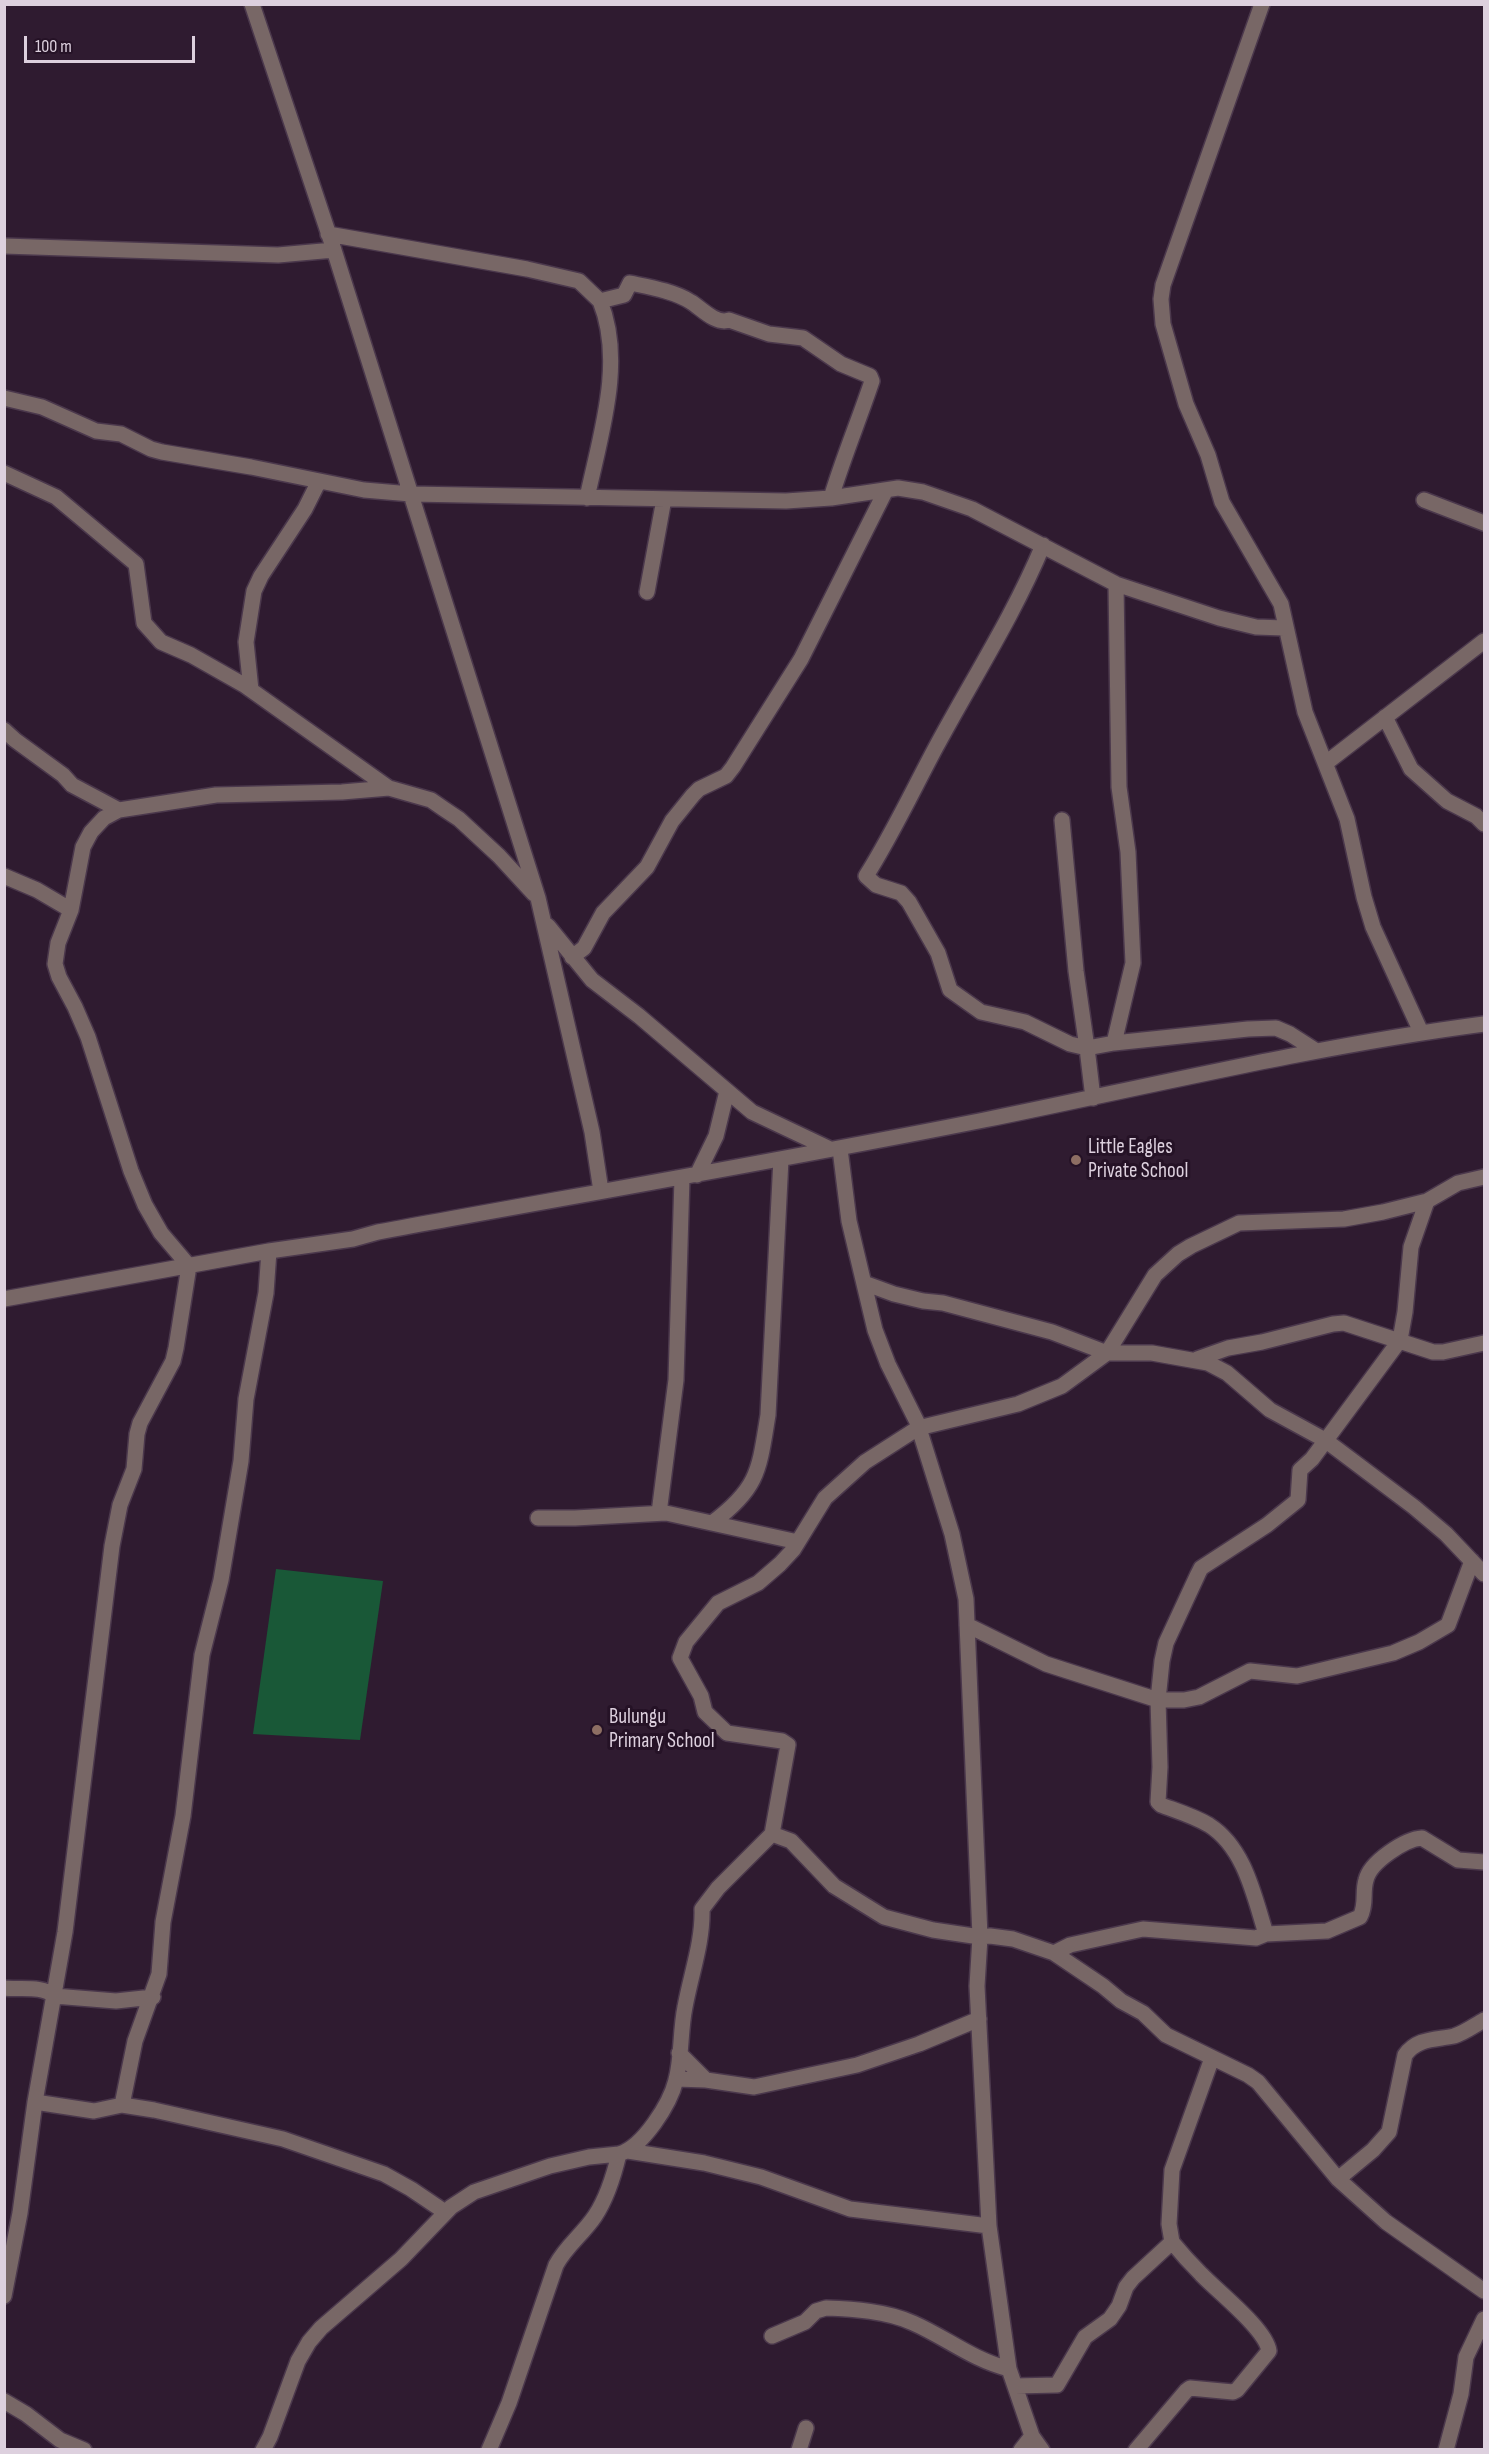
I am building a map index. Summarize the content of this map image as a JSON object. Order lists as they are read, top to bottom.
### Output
{
  "places": ["Little Eagles Private School", "Bulungu Primary School"],
  "scale_bar": "100 m"
}
